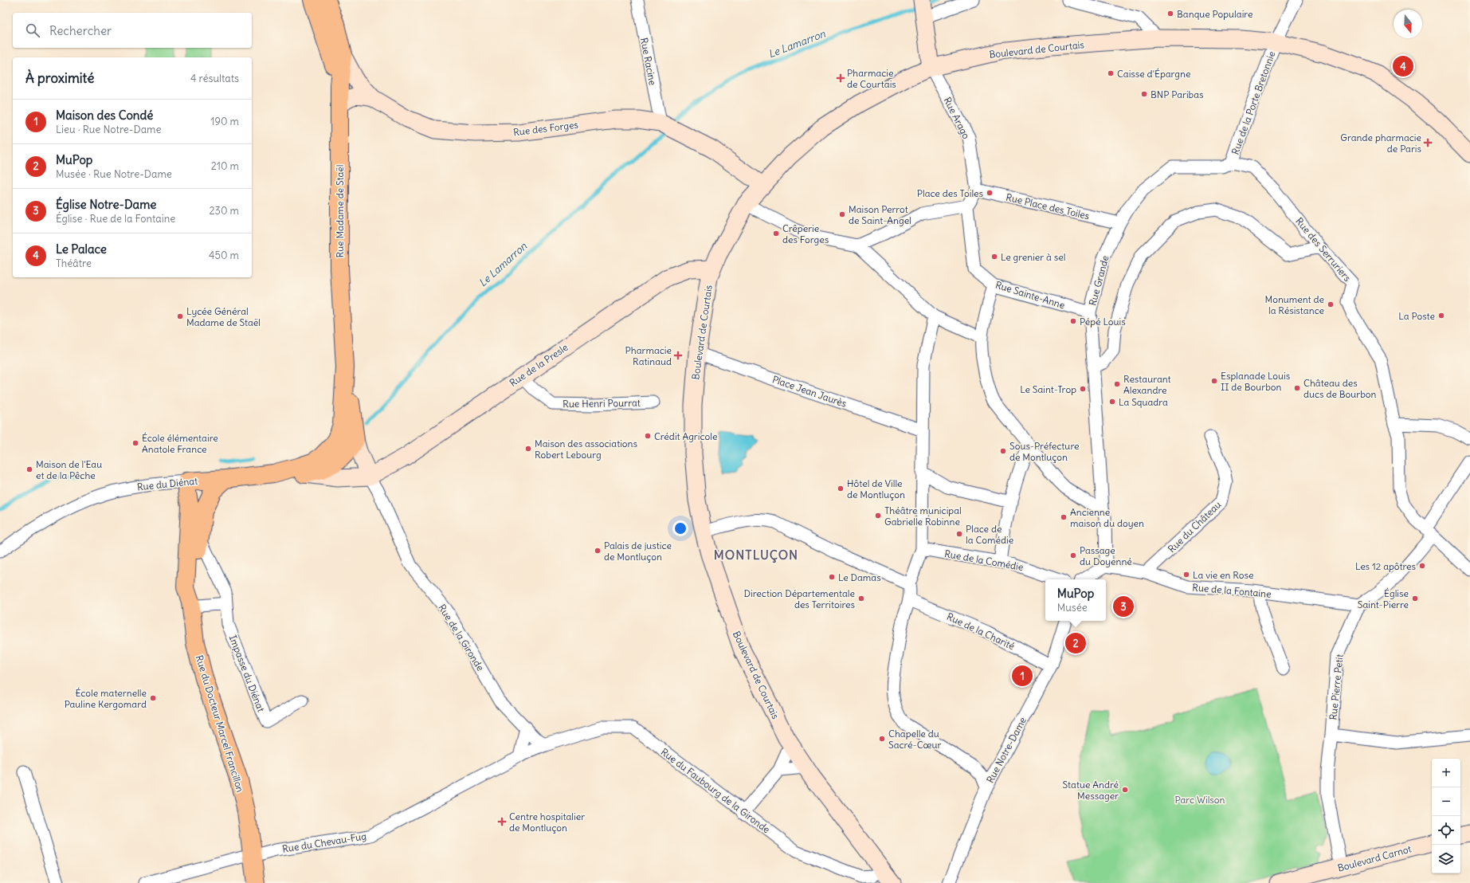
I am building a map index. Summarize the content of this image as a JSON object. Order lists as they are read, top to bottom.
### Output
{
  "streets": {
    "main road": [
      "Boulevard de Courtais",
      "Rue des Forges",
      "Rue Madame de Staël",
      "Rue de la Presle",
      "Rue du Diénat",
      "Rue de la Gironde",
      "Rue du Docteur Marcel Francillon",
      "Boulevard Carnot"
    ],
    "street": [
      "Rue Racine",
      "Rue de la Porte Bretonnie",
      "Rue Arago",
      "Rue Place des Toiles",
      "Rue des Serruriers",
      "Rue Grande",
      "Rue Sainte-Anne",
      "Place Jean Jaurès",
      "Rue Henri Pourrat",
      "Rue du Château",
      "Rue de la Comédie",
      "Rue de la Fontaine",
      "Rue de la Charité",
      "Impasse du Diénat",
      "Rue Pierre Petit",
      "Rue Notre-Dame",
      "Rue du Faubourg de la Gironde",
      "Rue du Chevau-Fug"
    ]
  },
  "crossings": [
    ["Boulevard de Courtais", "Rue de la Porte Bretonnie"],
    ["Boulevard de Courtais", "Rue Arago"],
    ["Boulevard de Courtais", "Rue des Forges"],
    ["Boulevard de Courtais", "Rue de la Presle"],
    ["Boulevard de Courtais", "Place Jean Jaurès"],
    ["Boulevard de Courtais", "Rue du Faubourg de la Gironde"],
    ["Rue Racine", "Rue des Forges"],
    ["Rue de la Porte Bretonnie", "Rue des Serruriers"],
    ["Rue de la Porte Bretonnie", "Rue Grande"],
    ["Rue Arago", "Rue Place des Toiles"],
    ["Rue des Forges", "Rue Madame de Staël"],
    ["Rue Place des Toiles", "Rue Grande"],
    ["Rue Madame de Staël", "Rue du Diénat"],
    ["Rue Madame de Staël", "Rue de la Gironde"],
    ["Rue des Serruriers", "Rue Grande"],
    ["Rue Grande", "Rue Sainte-Anne"],
    ["Rue Grande", "Rue de la Fontaine"],
    ["Rue de la Presle", "Rue Henri Pourrat"],
    ["Rue de la Presle", "Rue de la Gironde"],
    ["Rue du Diénat", "Rue du Docteur Marcel Francillon"],
    ["Rue du Château", "Rue de la Fontaine"],
    ["Rue de la Fontaine", "Rue Pierre Petit"],
    ["Rue de la Charité", "Rue Notre-Dame"],
    ["Rue de la Gironde", "Rue du Faubourg de la Gironde"],
    ["Rue de la Gironde", "Rue du Chevau-Fug"],
    ["Impasse du Diénat", "Rue du Docteur Marcel Francillon"],
    ["Rue Pierre Petit", "Boulevard Carnot"],
    ["Rue du Docteur Marcel Francillon", "Rue du Chevau-Fug"],
    ["Rue du Faubourg de la Gironde", "Rue du Chevau-Fug"]
  ],
  "districts": ["MONTLUÇON"],
  "water": ["Le Lamarron"],
  "parks": ["Parc Wilson"],
  "places": {
    "other": [
      "Banque Populaire",
      "Caisse d'Épargne",
      "BNP Paribas",
      "Place des Toiles",
      "Maison Perrot de Saint-Angel",
      "Crêperie des Forges",
      "Le grenier à sel",
      "Monument de la Résistance",
      "La Poste",
      "Lycée Général Madame de Staël",
      "Pépé Louis",
      "Esplanade Louis II de Bourbon",
      "Restaurant Alexandre",
      "Château des ducs de Bourbon",
      "Le Saint-Trop",
      "La Squadra",
      "Crédit Agricole",
      "École élémentaire Anatole France",
      "Maison des associations Robert Lebourg",
      "Sous-Préfecture de Montluçon",
      "Maison de l'Eau et de la Pêche",
      "Hôtel de Ville de Montluçon",
      "Théâtre municipal Gabrielle Robinne",
      "Ancienne maison du doyen",
      "Place de la Comédie",
      "Palais de justice de Montluçon",
      "Passage du Doyenné",
      "Les 12 apôtres",
      "La vie en Rose",
      "Le Damas",
      "Direction Départementale des Territoires",
      "Église Saint-Pierre",
      "École maternelle Pauline Kergomard",
      "Chapelle du Sacré-Cœur",
      "Statue André Messager"
    ],
    "health": [
      "Pharmacie de Courtais",
      "Grande pharmacie de Paris",
      "Pharmacie Ratinaud",
      "Centre hospitalier de Montluçon"
    ]
  },
  "north": "bottom",
  "page": {
    "search": "Rechercher",
    "pins": [
      "4",
      "3",
      "2",
      "1"
    ],
    "heading": ["À proximité", "4 résultats"],
    "list": [
      {
        "mark": "1",
        "name": "Maison des Condé",
        "note": "Lieu · Rue Notre-Dame",
        "value": "190 m"
      },
      {
        "mark": "2",
        "name": "MuPop",
        "note": "Musée · Rue Notre-Dame",
        "value": "210 m"
      },
      {
        "mark": "3",
        "name": "Église Notre-Dame",
        "note": "Église · Rue de la Fontaine",
        "value": "230 m"
      },
      {
        "mark": "4",
        "name": "Le Palace",
        "note": "Théâtre",
        "value": "450 m"
      }
    ],
    "popup": ["MuPop", "Musée"],
    "map_buttons": ["+", "−"]
  }
}
